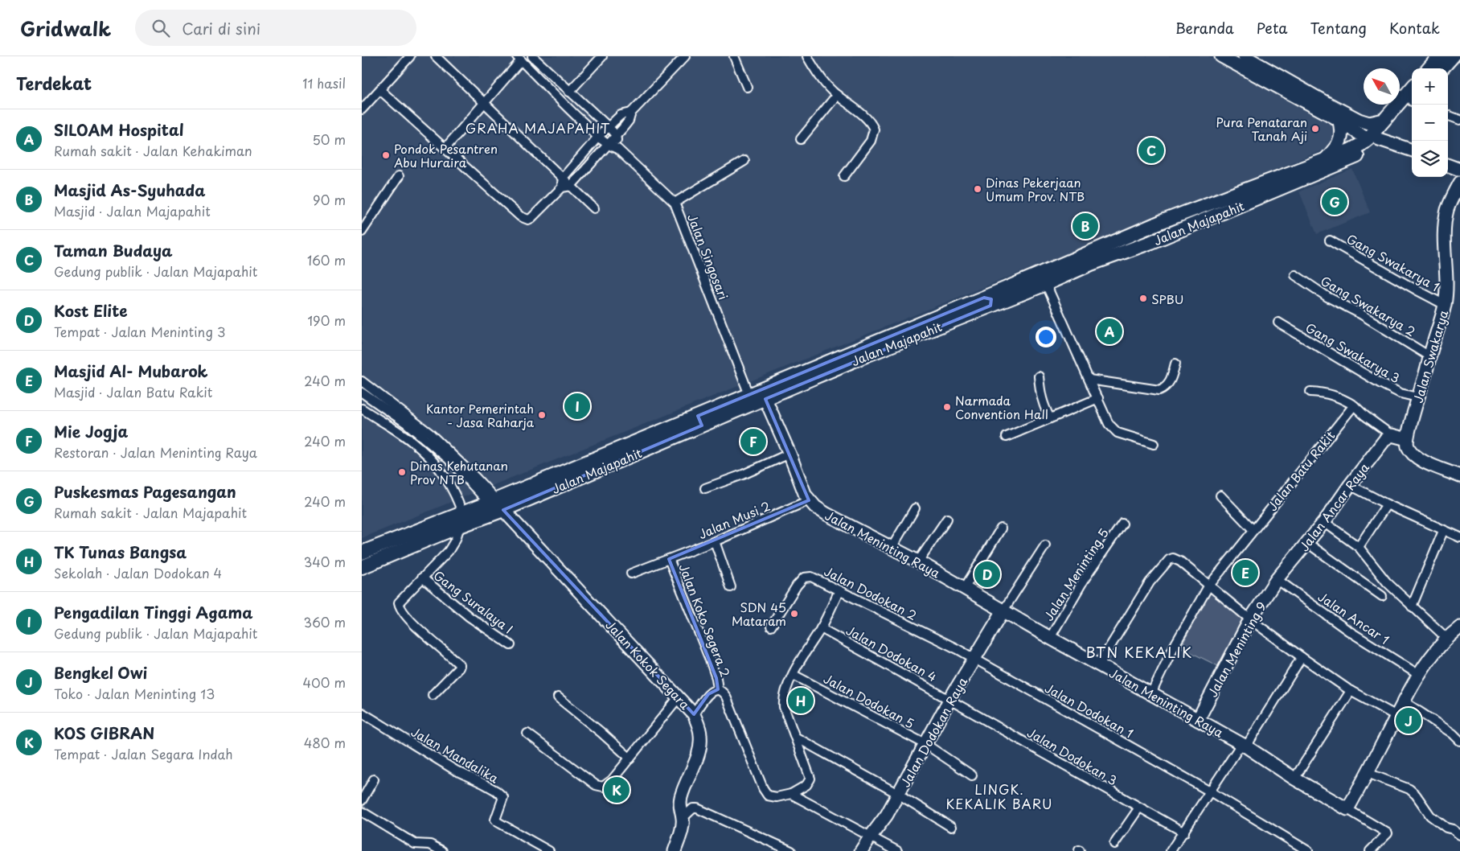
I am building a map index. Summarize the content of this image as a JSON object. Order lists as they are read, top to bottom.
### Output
{
  "streets": {
    "main road": ["Jalan Majapahit"],
    "street": [
      "Jalan Singosari",
      "Gang Swakarya 1",
      "Gang Swakarya 2",
      "Gang Swakarya 3",
      "Jalan Swakarya",
      "Jalan Batu Rakit",
      "Jalan Ancar Raya",
      "Jalan Musi 2",
      "Jalan Meninting Raya",
      "Jalan Meninting 5",
      "Jalan Dodokan 2",
      "Gang Suralaya I",
      "Jalan Ancar 1",
      "Jalan Koko Segera 2",
      "Jalan Meninting 9",
      "Jalan Dodokan 4",
      "Jalan Kokok Segara",
      "Jalan Dodokan 5",
      "Jalan Dodokan 1",
      "Jalan Dodokan Raya",
      "Jalan Mandalika",
      "Jalan Dodokan 3"
    ]
  },
  "crossings": [
    ["Jalan Majapahit", "Jalan Singosari"],
    ["Jalan Majapahit", "Jalan Meninting Raya"],
    ["Jalan Majapahit", "Jalan Kokok Segara"],
    ["Gang Swakarya 1", "Jalan Swakarya"],
    ["Gang Swakarya 2", "Jalan Swakarya"],
    ["Gang Swakarya 3", "Jalan Swakarya"],
    ["Jalan Batu Rakit", "Jalan Meninting Raya"],
    ["Jalan Ancar Raya", "Jalan Ancar 1"],
    ["Jalan Ancar Raya", "Jalan Meninting 9"],
    ["Jalan Musi 2", "Jalan Meninting Raya"],
    ["Jalan Musi 2", "Jalan Koko Segera 2"],
    ["Jalan Meninting Raya", "Jalan Meninting 5"],
    ["Jalan Meninting Raya", "Jalan Meninting 9"],
    ["Jalan Meninting Raya", "Jalan Dodokan Raya"],
    ["Jalan Dodokan 2", "Jalan Dodokan 1"],
    ["Jalan Ancar 1", "Jalan Meninting 9"],
    ["Jalan Dodokan 4", "Jalan Dodokan Raya"],
    ["Jalan Dodokan 4", "Jalan Dodokan 3"],
    ["Jalan Dodokan 5", "Jalan Dodokan Raya"],
    ["Jalan Dodokan 1", "Jalan Dodokan Raya"],
    ["Jalan Dodokan Raya", "Jalan Dodokan 3"]
  ],
  "districts": ["GRAHA MAJAPAHIT", "BTN KEKALIK", "LINGK. KEKALIK BARU"],
  "places": [
    "Pura Penataran Tanah Aji",
    "Pondok Pesantren Abu Huraira",
    "Dinas Pekerjaan Umum Prov. NTB",
    "SPBU",
    "Narmada Convention Hall",
    "Kantor Pemerintah - Jasa Raharja",
    "Dinas Kehutanan Prov NTB",
    "SDN 45 Mataram"
  ],
  "north": "top left",
  "page": {
    "header": "Gridwalk",
    "search": "Cari di sini",
    "nav": [
      "Beranda",
      "Peta",
      "Tentang",
      "Kontak"
    ],
    "heading": ["Terdekat", "11 hasil"],
    "map_buttons": ["+", "−"],
    "list": [
      {
        "mark": "A",
        "name": "SILOAM Hospital",
        "note": "Rumah sakit · Jalan Kehakiman",
        "value": "50 m"
      },
      {
        "mark": "B",
        "name": "Masjid As-Syuhada",
        "note": "Masjid · Jalan Majapahit",
        "value": "90 m"
      },
      {
        "mark": "C",
        "name": "Taman Budaya",
        "note": "Gedung publik · Jalan Majapahit",
        "value": "160 m"
      },
      {
        "mark": "D",
        "name": "Kost Elite",
        "note": "Tempat · Jalan Meninting 3",
        "value": "190 m"
      },
      {
        "mark": "E",
        "name": "Masjid Al- Mubarok",
        "note": "Masjid · Jalan Batu Rakit",
        "value": "240 m"
      },
      {
        "mark": "F",
        "name": "Mie Jogja",
        "note": "Restoran · Jalan Meninting Raya",
        "value": "240 m"
      },
      {
        "mark": "G",
        "name": "Puskesmas Pagesangan",
        "note": "Rumah sakit · Jalan Majapahit",
        "value": "240 m"
      },
      {
        "mark": "H",
        "name": "TK Tunas Bangsa",
        "note": "Sekolah · Jalan Dodokan 4",
        "value": "340 m"
      },
      {
        "mark": "I",
        "name": "Pengadilan Tinggi Agama",
        "note": "Gedung publik · Jalan Majapahit",
        "value": "360 m"
      },
      {
        "mark": "J",
        "name": "Bengkel Owi",
        "note": "Toko · Jalan Meninting 13",
        "value": "400 m"
      },
      {
        "mark": "K",
        "name": "KOS GIBRAN",
        "note": "Tempat · Jalan Segara Indah",
        "value": "480 m"
      }
    ],
    "pins": [
      "C",
      "G",
      "B",
      "A",
      "I",
      "F",
      "E",
      "D",
      "H",
      "J",
      "K"
    ]
  }
}
